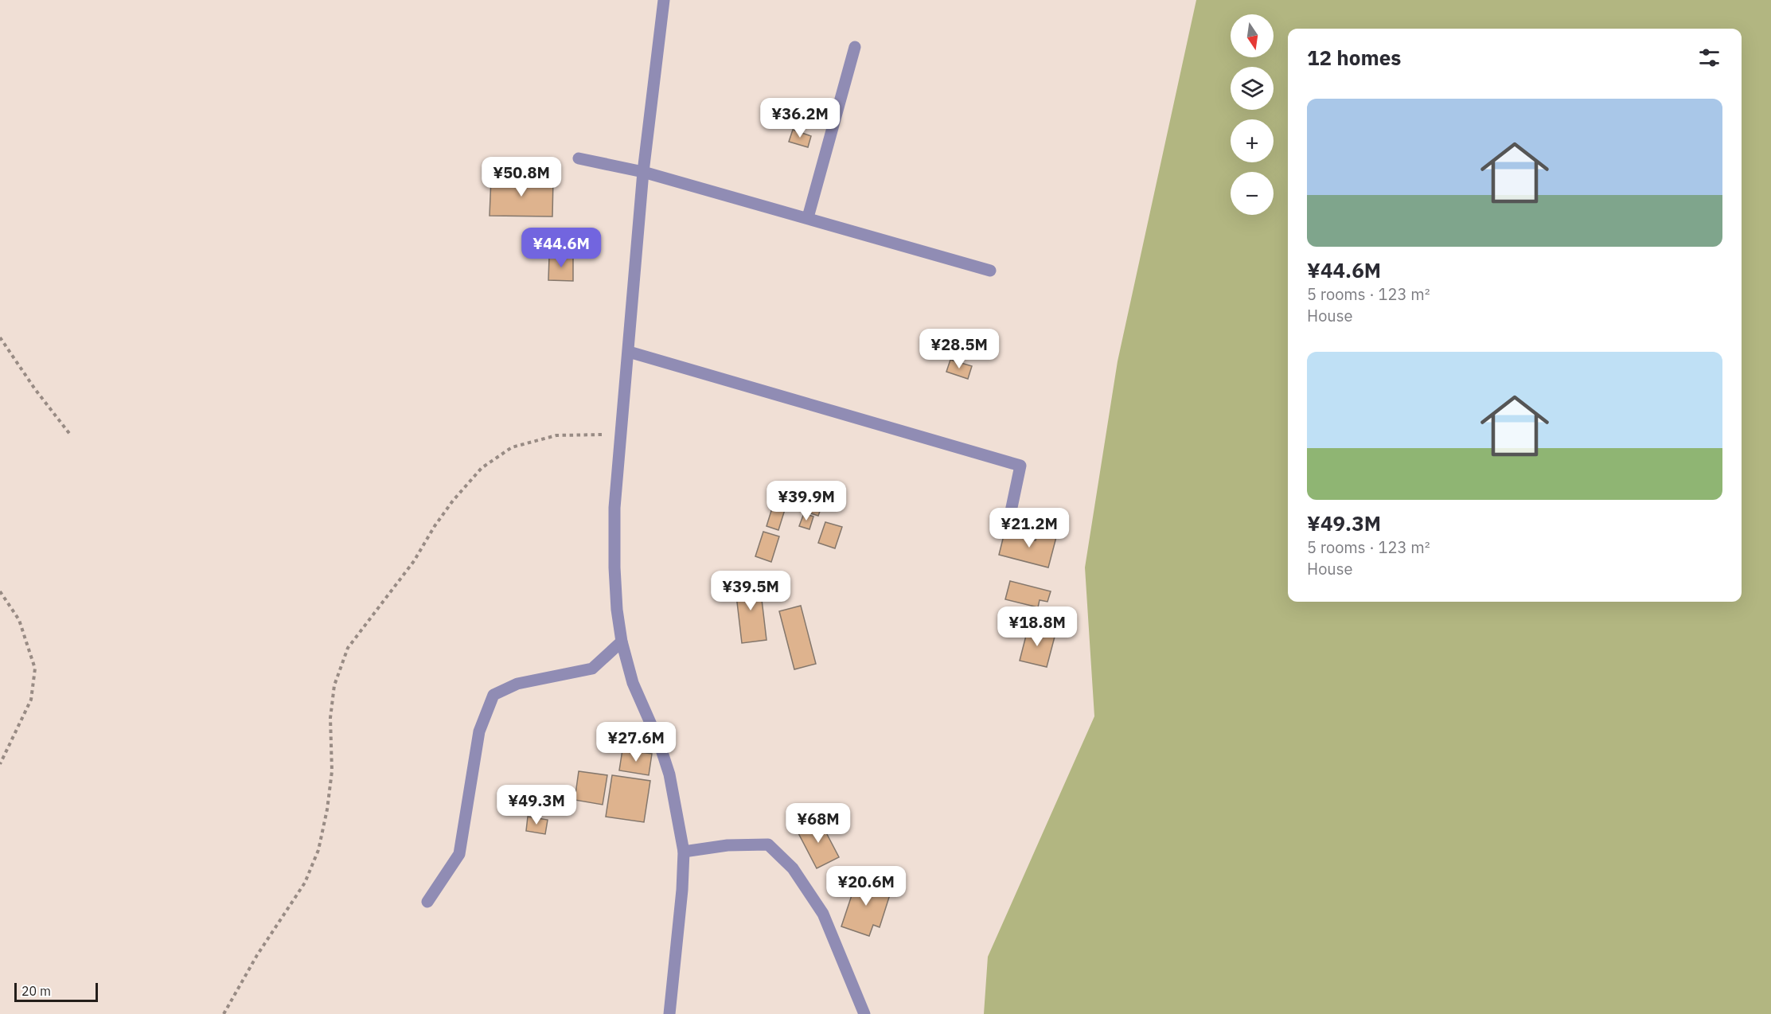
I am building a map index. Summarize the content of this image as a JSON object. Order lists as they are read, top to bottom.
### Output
{
  "scale_bar": "20 m",
  "north": "bottom",
  "page": {
    "map_buttons": ["+", "−"],
    "heading": "12 homes",
    "list": [
      {
        "name": "¥44.6M",
        "note": "5 rooms · 123 m² · House"
      },
      {
        "name": "¥49.3M",
        "note": "5 rooms · 123 m² · House"
      }
    ],
    "price": [
      "¥36.2M",
      "¥50.8M",
      "¥44.6M",
      "¥28.5M",
      "¥39.9M",
      "¥21.2M",
      "¥39.5M",
      "¥18.8M",
      "¥27.6M",
      "¥49.3M",
      "¥68M",
      "¥20.6M"
    ],
    "scale": "20 m"
  }
}
